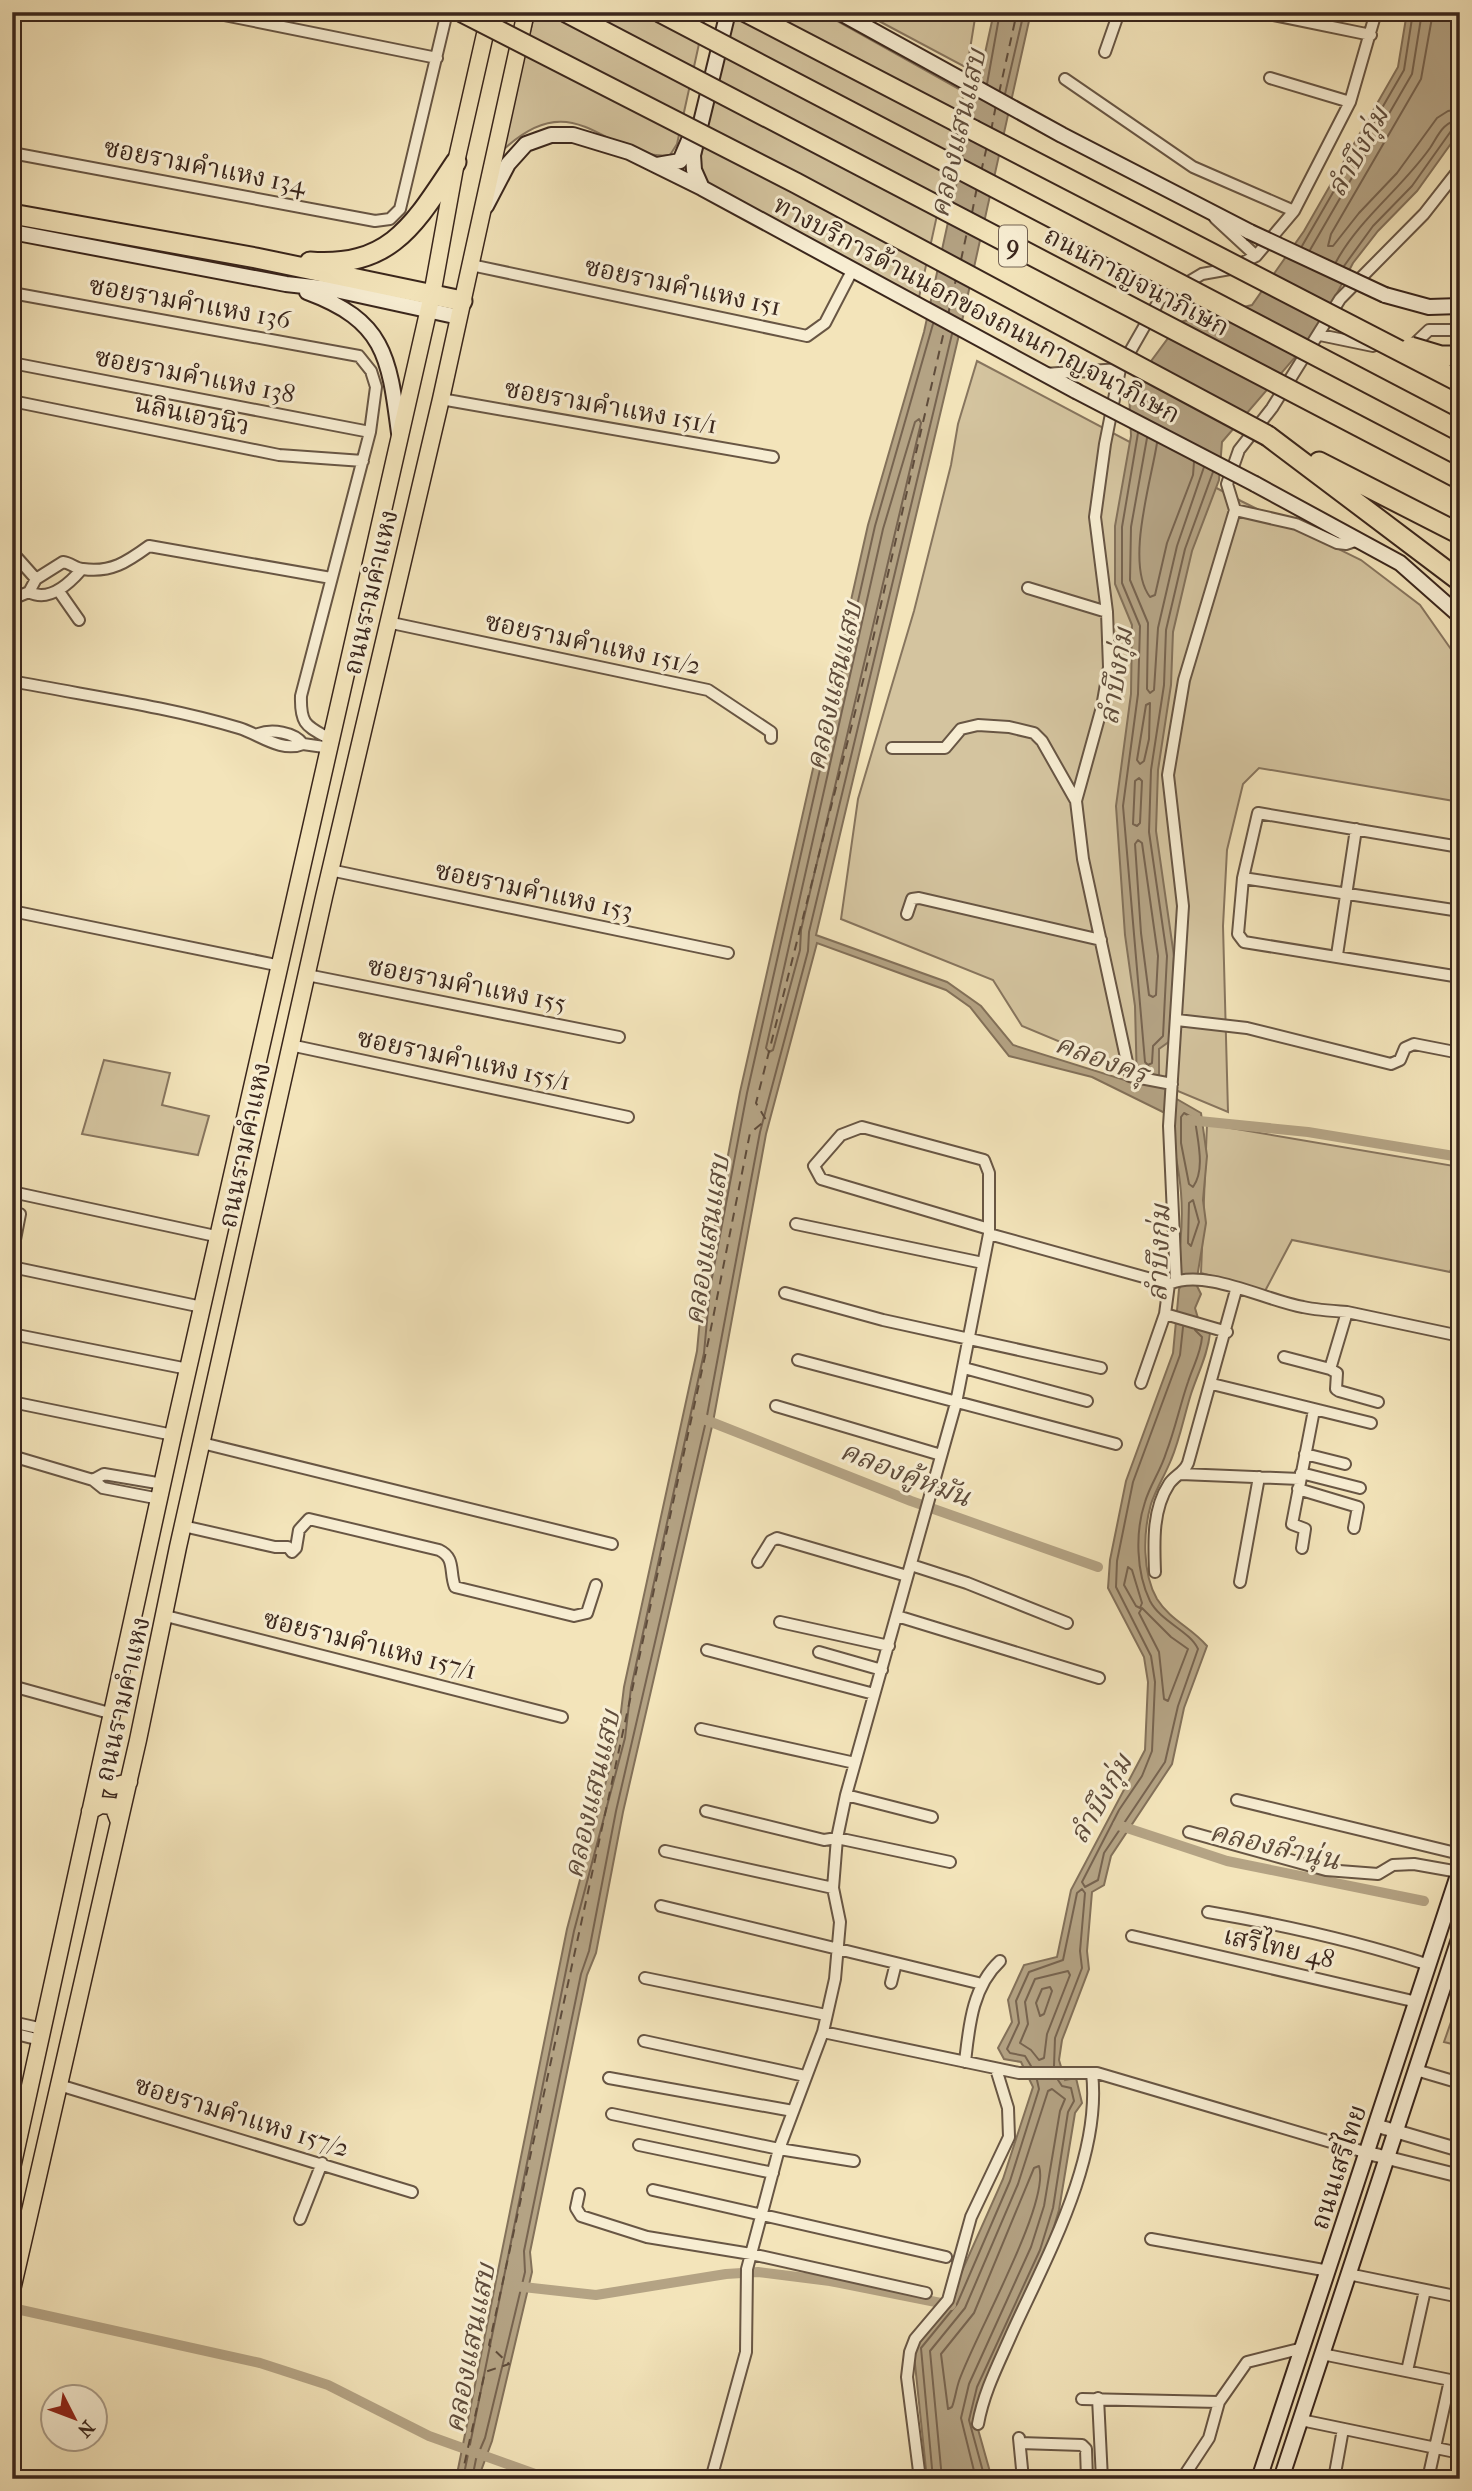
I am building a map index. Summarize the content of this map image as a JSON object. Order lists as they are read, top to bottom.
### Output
{
  "streets": {
    "highway": ["9", "ถนนกาญจนาภิเษก"],
    "main road": ["ทางบริการด้านนอกของถนนกาญจนาภิเษก", "ถนนรามคำแหง", "ถนนเสรีไทย"],
    "street": [
      "ซอยรามคำแหง 134",
      "ซอยรามคำแหง 151",
      "ซอยรามคำแหง 136",
      "ซอยรามคำแหง 138",
      "ซอยรามคำแหง 151/1",
      "นลินเอวนิว",
      "ซอยรามคำแหง 151/2",
      "ซอยรามคำแหง 153",
      "ซอยรามคำแหง 155",
      "ซอยรามคำแหง 155/1",
      "ซอยรามคำแหง 157/1",
      "เสรีไทย 48",
      "ซอยรามคำแหง 157/2"
    ]
  },
  "crossings": [
    ["ซอยรามคำแหง 151", "ทางบริการด้านนอกของถนนกาญจนาภิเษก"],
    ["ซอยรามคำแหง 151", "ถนนรามคำแหง"],
    ["ซอยรามคำแหง 136", "ถนนรามคำแหง"],
    ["ทางบริการด้านนอกของถนนกาญจนาภิเษก", "ถนนรามคำแหง"],
    ["ซอยรามคำแหง 138", "ถนนรามคำแหง"],
    ["ซอยรามคำแหง 151/1", "ถนนรามคำแหง"],
    ["นลินเอวนิว", "ถนนรามคำแหง"],
    ["ถนนรามคำแหง", "ซอยรามคำแหง 151/2"],
    ["ถนนรามคำแหง", "ซอยรามคำแหง 153"],
    ["ถนนรามคำแหง", "ซอยรามคำแหง 155"],
    ["ถนนรามคำแหง", "ซอยรามคำแหง 155/1"],
    ["ถนนรามคำแหง", "ซอยรามคำแหง 157/1"],
    ["ถนนรามคำแหง", "ซอยรามคำแหง 157/2"],
    ["เสรีไทย 48", "ถนนเสรีไทย"]
  ],
  "water": [
    "คลองแสนแสบ",
    "ลำบึงกุ่ม",
    "คลองครุ",
    "คลองคู้หมัน",
    "คลองลำนุ่น"
  ],
  "north": "bottom right"
}
